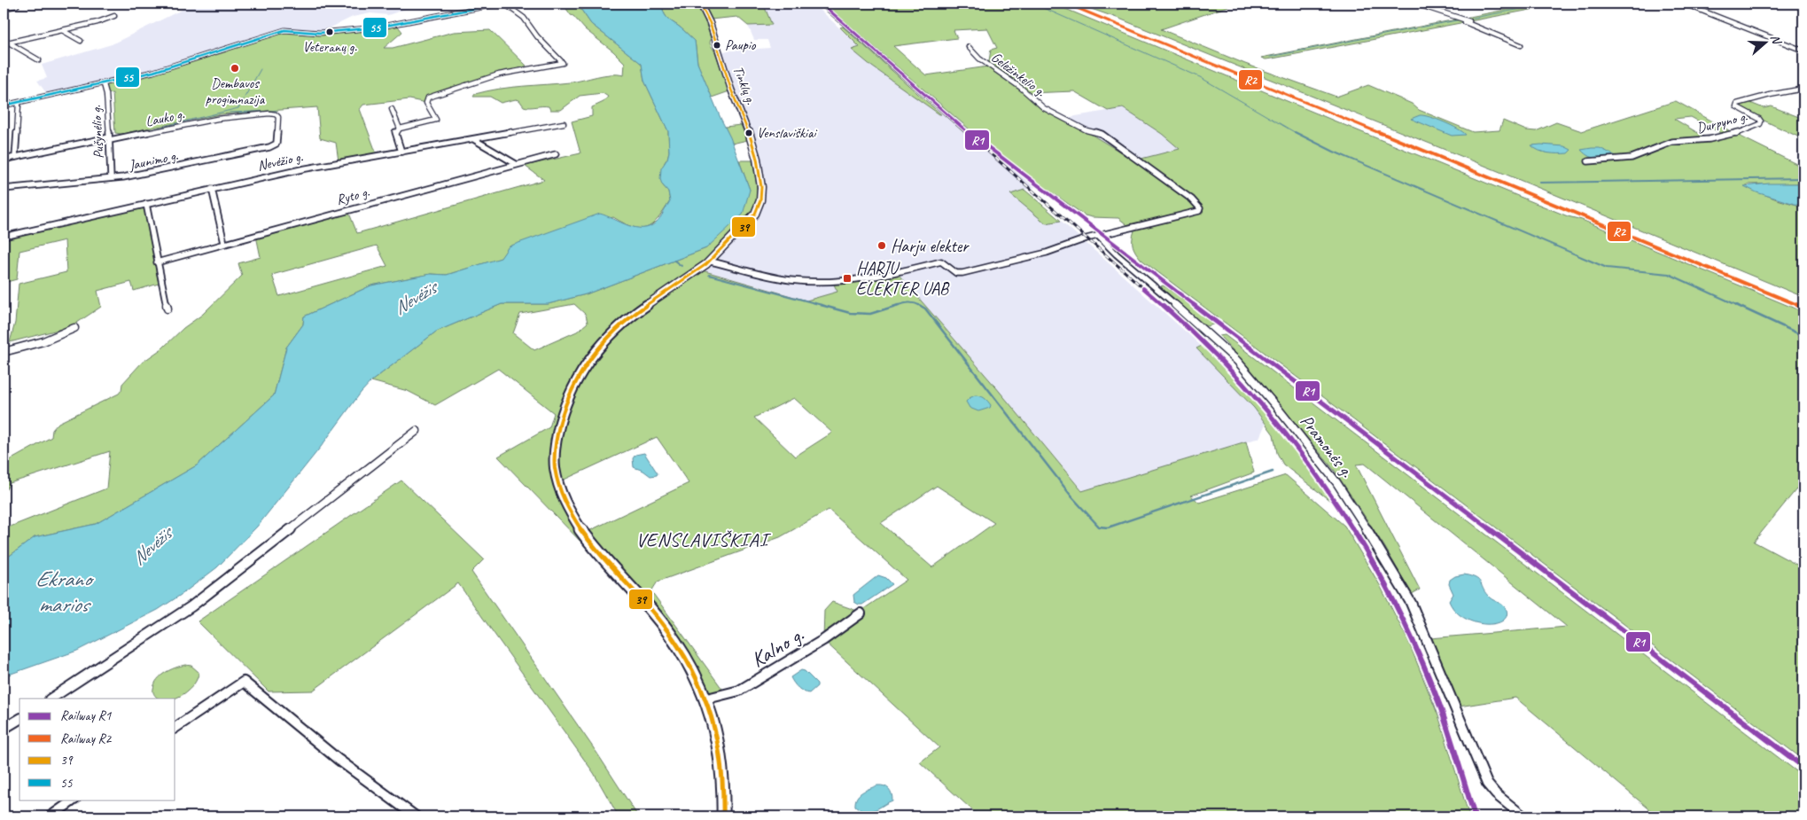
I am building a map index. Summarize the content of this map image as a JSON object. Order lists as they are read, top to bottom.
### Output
{
  "streets": {
    "main road": ["Tinklų g."],
    "street": [
      "Geležinkelio g.",
      "Lauko g.",
      "Durpyno g.",
      "Pušynėlio g.",
      "Jaunimo g.",
      "Nevėžio g.",
      "Ryto g.",
      "Pramonės g.",
      "Kalno g."
    ]
  },
  "crossings": [
    ["Geležinkelio g.", "Pramonės g."],
    ["Tinklų g.", "Kalno g."],
    ["Lauko g.", "Pušynėlio g."],
    ["Lauko g.", "Jaunimo g."],
    ["Pušynėlio g.", "Jaunimo g."]
  ],
  "districts": ["VENSLAVIŠKIAI"],
  "water": ["Nevėžis", "Ekrano marios"],
  "places": {
    "other": [
      "Veteranų g.",
      "Paupio",
      "Dembavos progimnazija",
      "Venslaviškiai",
      "Harju elekter"
    ],
    "transit": ["HARJU ELEKTER UAB"]
  },
  "lines": [
    "rail line R1",
    "rail line R2",
    "transit line 39",
    "transit line 55"
  ],
  "legend": [
    "Railway R1",
    "Railway R2",
    "39",
    "55"
  ],
  "north": "right"
}
